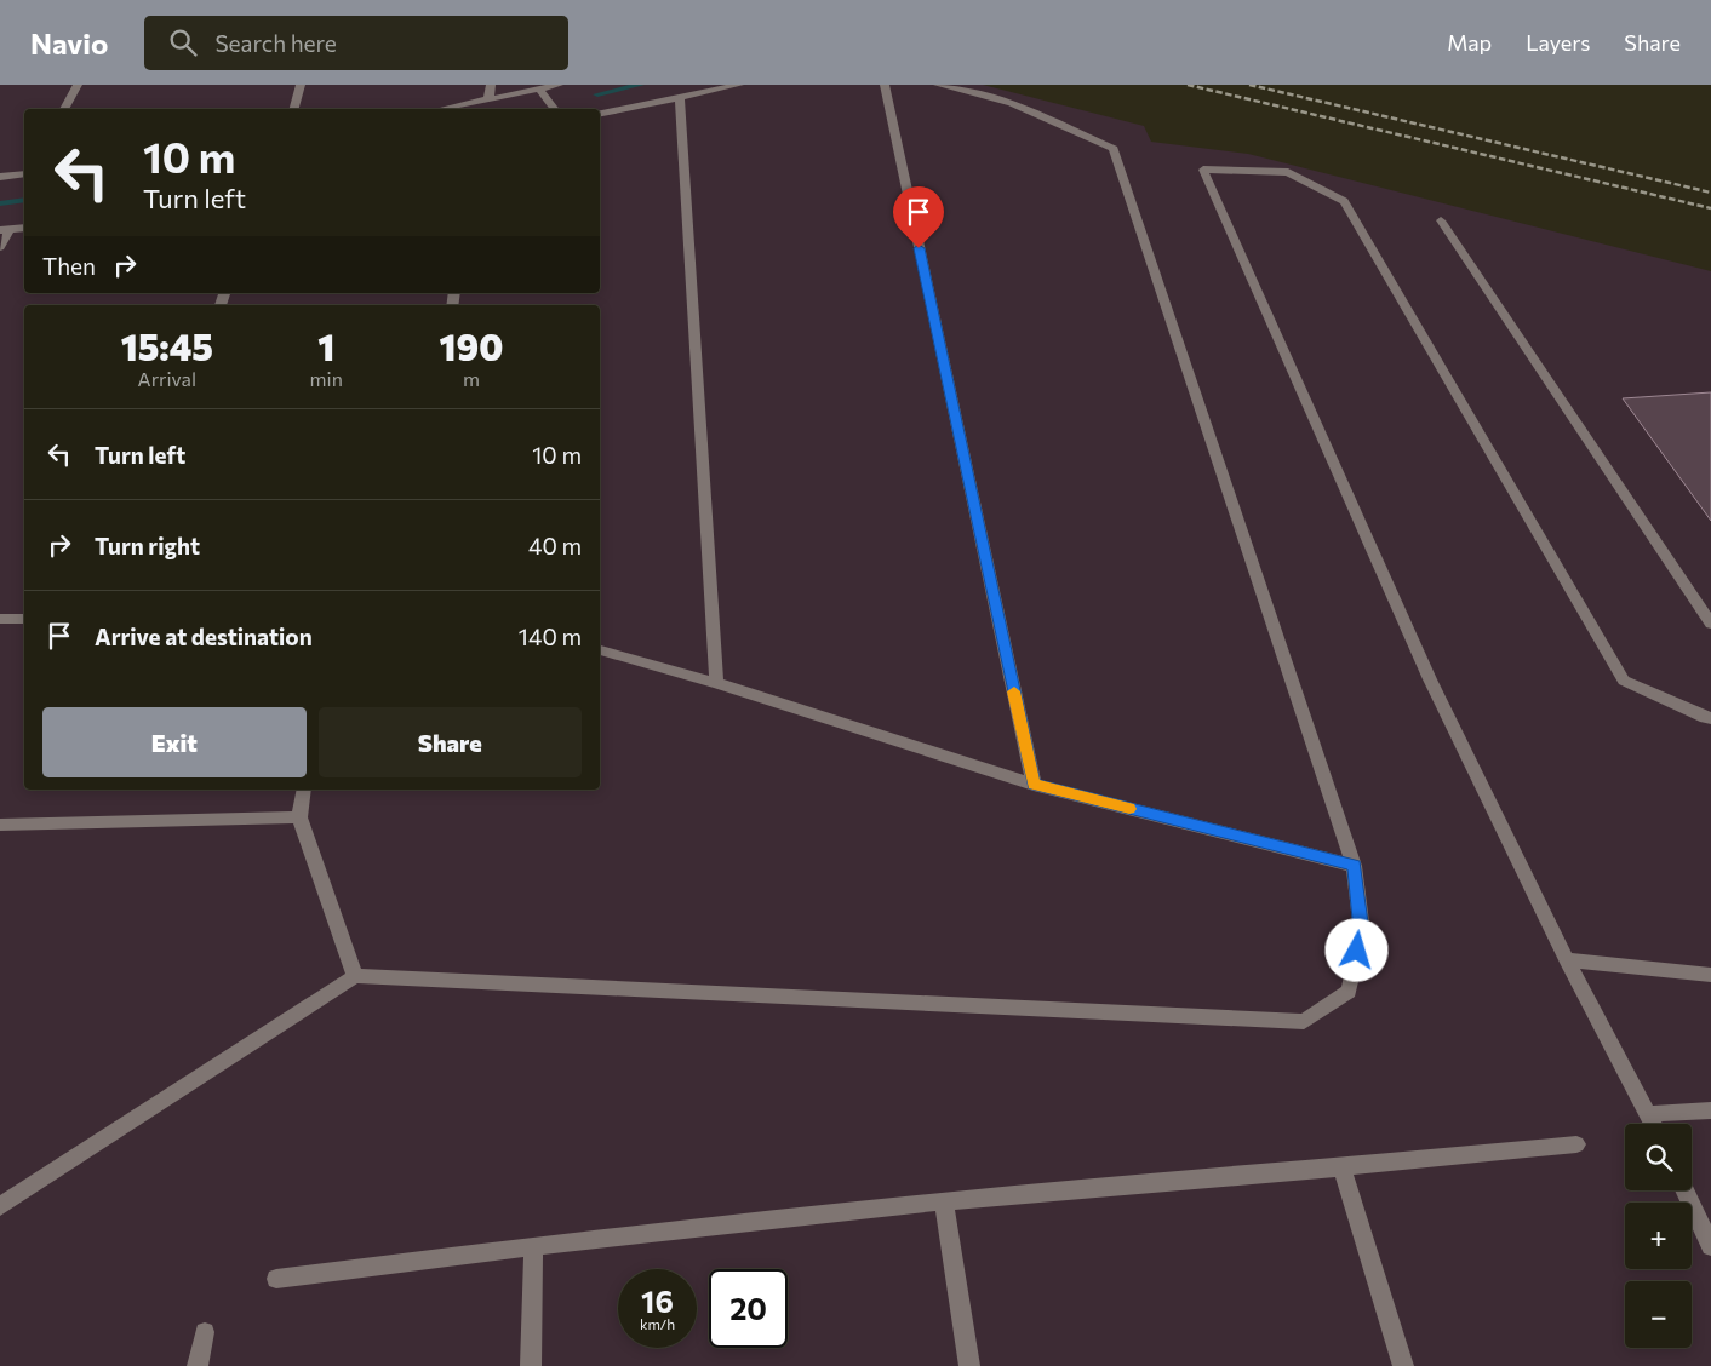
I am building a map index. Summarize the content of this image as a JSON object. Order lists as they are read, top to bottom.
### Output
{
  "page": {
    "header": "Navio",
    "search": "Search here",
    "nav": ["Map", "Layers", "Share"],
    "turn": ["10 m", "Turn left"],
    "then": "Then",
    "eta": [
      "15:45",
      "Arrival",
      "1",
      "min",
      "190",
      "m"
    ],
    "list": [
      {
        "name": "Turn left",
        "value": "10 m"
      },
      {
        "name": "Turn right",
        "value": "40 m"
      },
      {
        "name": "Arrive at destination",
        "value": "140 m"
      }
    ],
    "buttons": ["Exit", "Share"],
    "map_buttons": ["+", "−"],
    "speed": "16 km/h",
    "limit": "20"
  }
}
